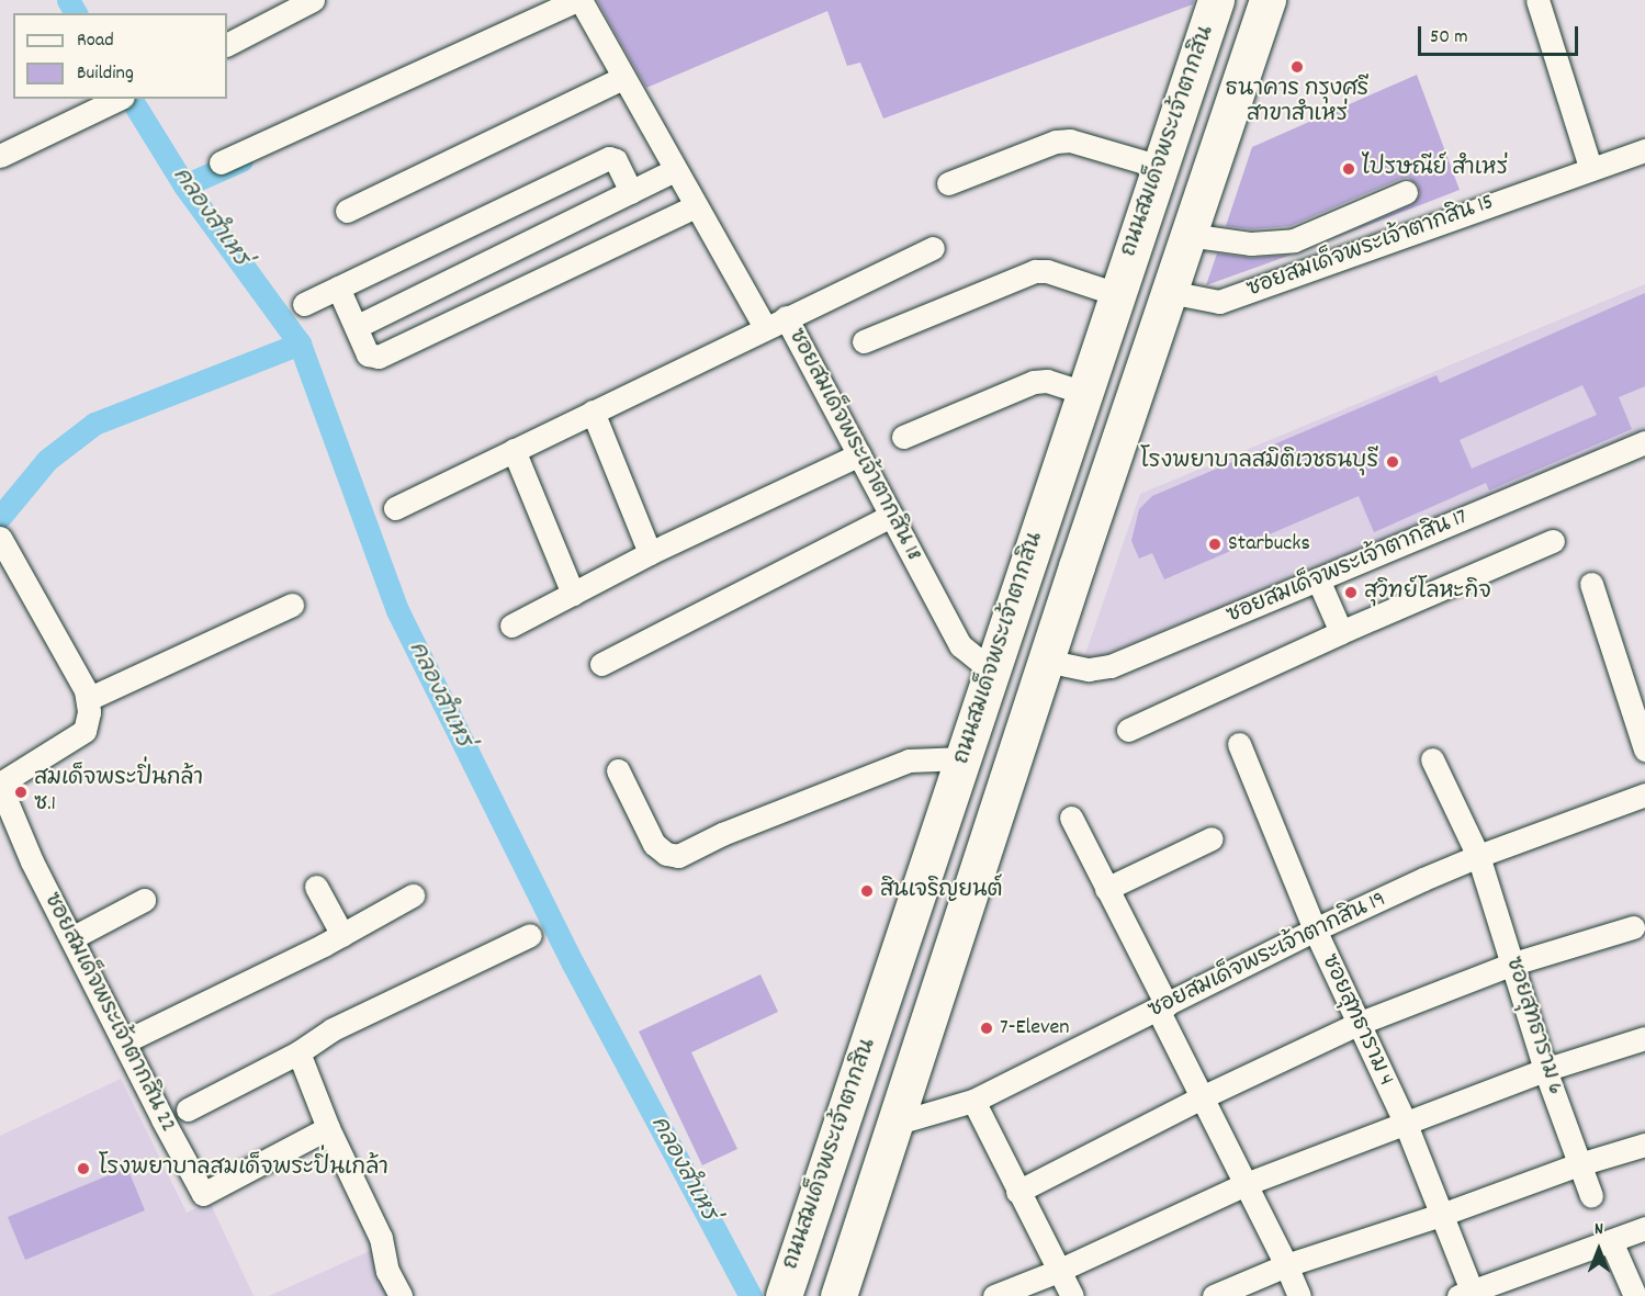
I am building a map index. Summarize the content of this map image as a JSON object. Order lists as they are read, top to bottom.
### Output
{
  "streets": {
    "main road": ["ถนนสมเด็จพระเจ้าตากสิน"],
    "street": [
      "ซอยสมเด็จพระเจ้าตากสิน 15",
      "ซอยสมเด็จพระเจ้าตากสิน 18",
      "ซอยสมเด็จพระเจ้าตากสิน 17",
      "ซอยสมเด็จพระเจ้าตากสิน 19",
      "ซอยสมเด็จพระเจ้าตากสิน 22",
      "ซอยสุทธาราม 4",
      "ซอยสุทธาราม 6"
    ]
  },
  "crossings": [
    ["ถนนสมเด็จพระเจ้าตากสิน", "ซอยสมเด็จพระเจ้าตากสิน 18"],
    ["ซอยสมเด็จพระเจ้าตากสิน 19", "ซอยสุทธาราม 4"],
    ["ซอยสมเด็จพระเจ้าตากสิน 19", "ซอยสุทธาราม 6"]
  ],
  "water": ["คลองสำเหร่"],
  "places": [
    "ธนาคาร กรุงศรี สาขาสำเหร่",
    "ไปรษณีย์ สำเหร่",
    "โรงพยาบาลสมิติเวชธนบุรี",
    "Starbucks",
    "สุวิทย์โลหะกิจ",
    "สมเด็จพระปิ่นกล้า ซ.1",
    "สินเจริญยนต์",
    "7-Eleven",
    "โรงพยาบาลสมเด็จพระปิ่นเกล้า"
  ],
  "legend": ["Road", "Building"],
  "scale_bar": "50 m",
  "north": "top"
}
